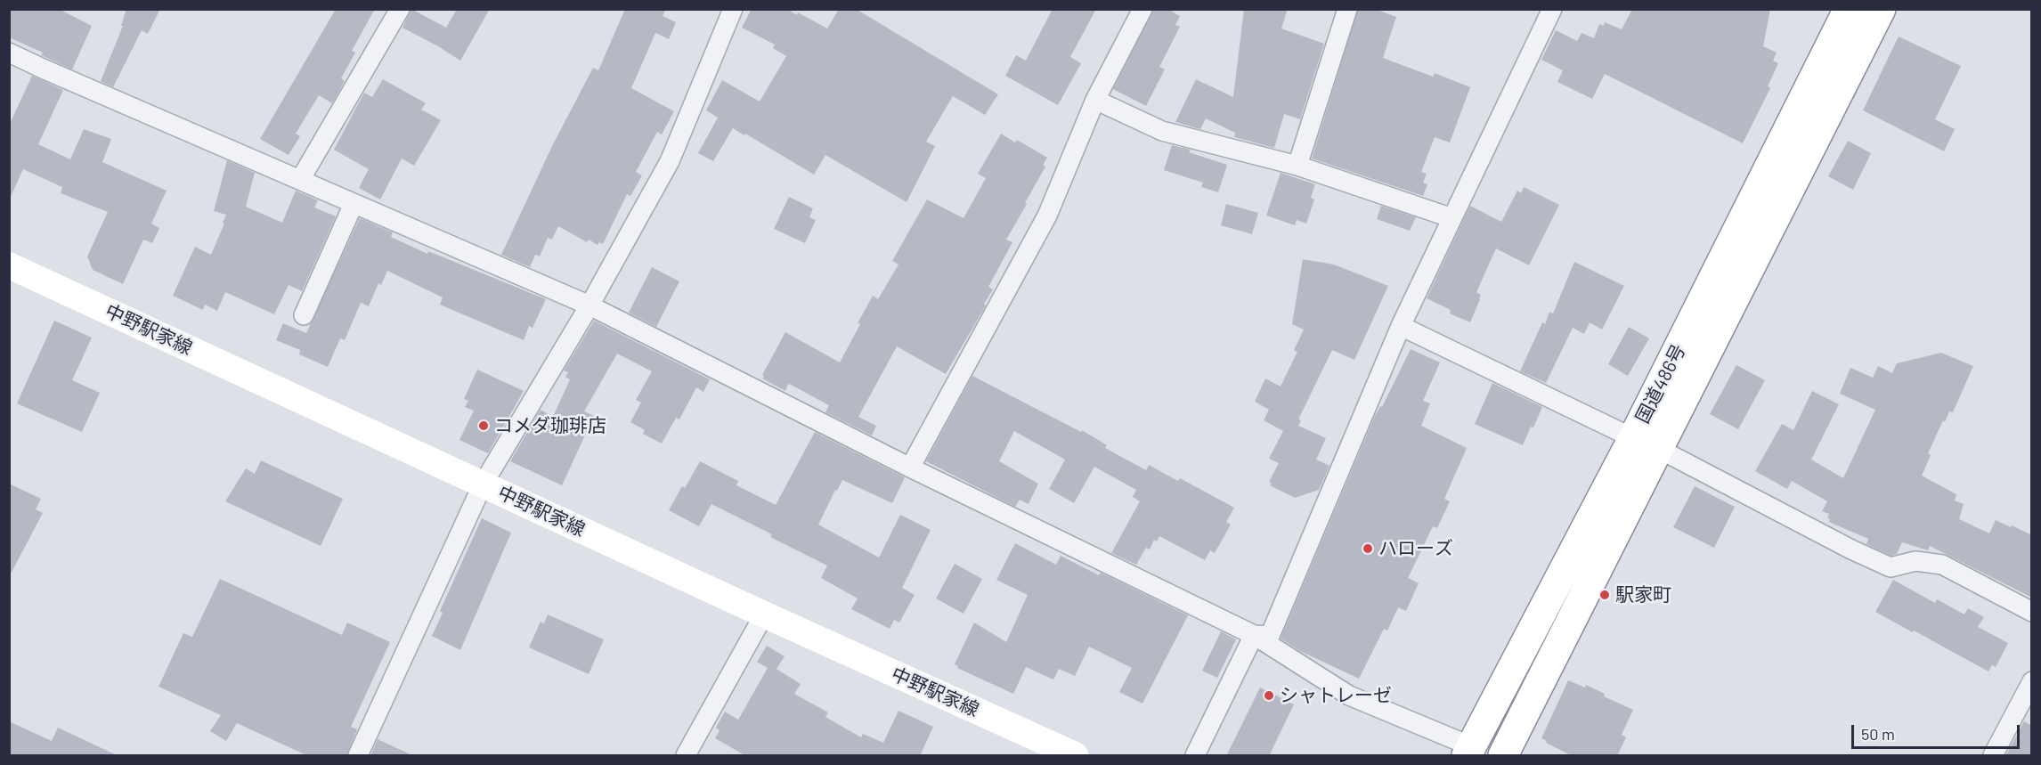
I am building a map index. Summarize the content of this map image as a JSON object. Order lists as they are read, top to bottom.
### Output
{
  "streets": {
    "highway": ["国道486号"],
    "main road": ["中野駅家線"]
  },
  "places": [
    "コメダ珈琲店",
    "ハローズ",
    "駅家町",
    "シャトレーゼ"
  ],
  "scale_bar": "50 m"
}
